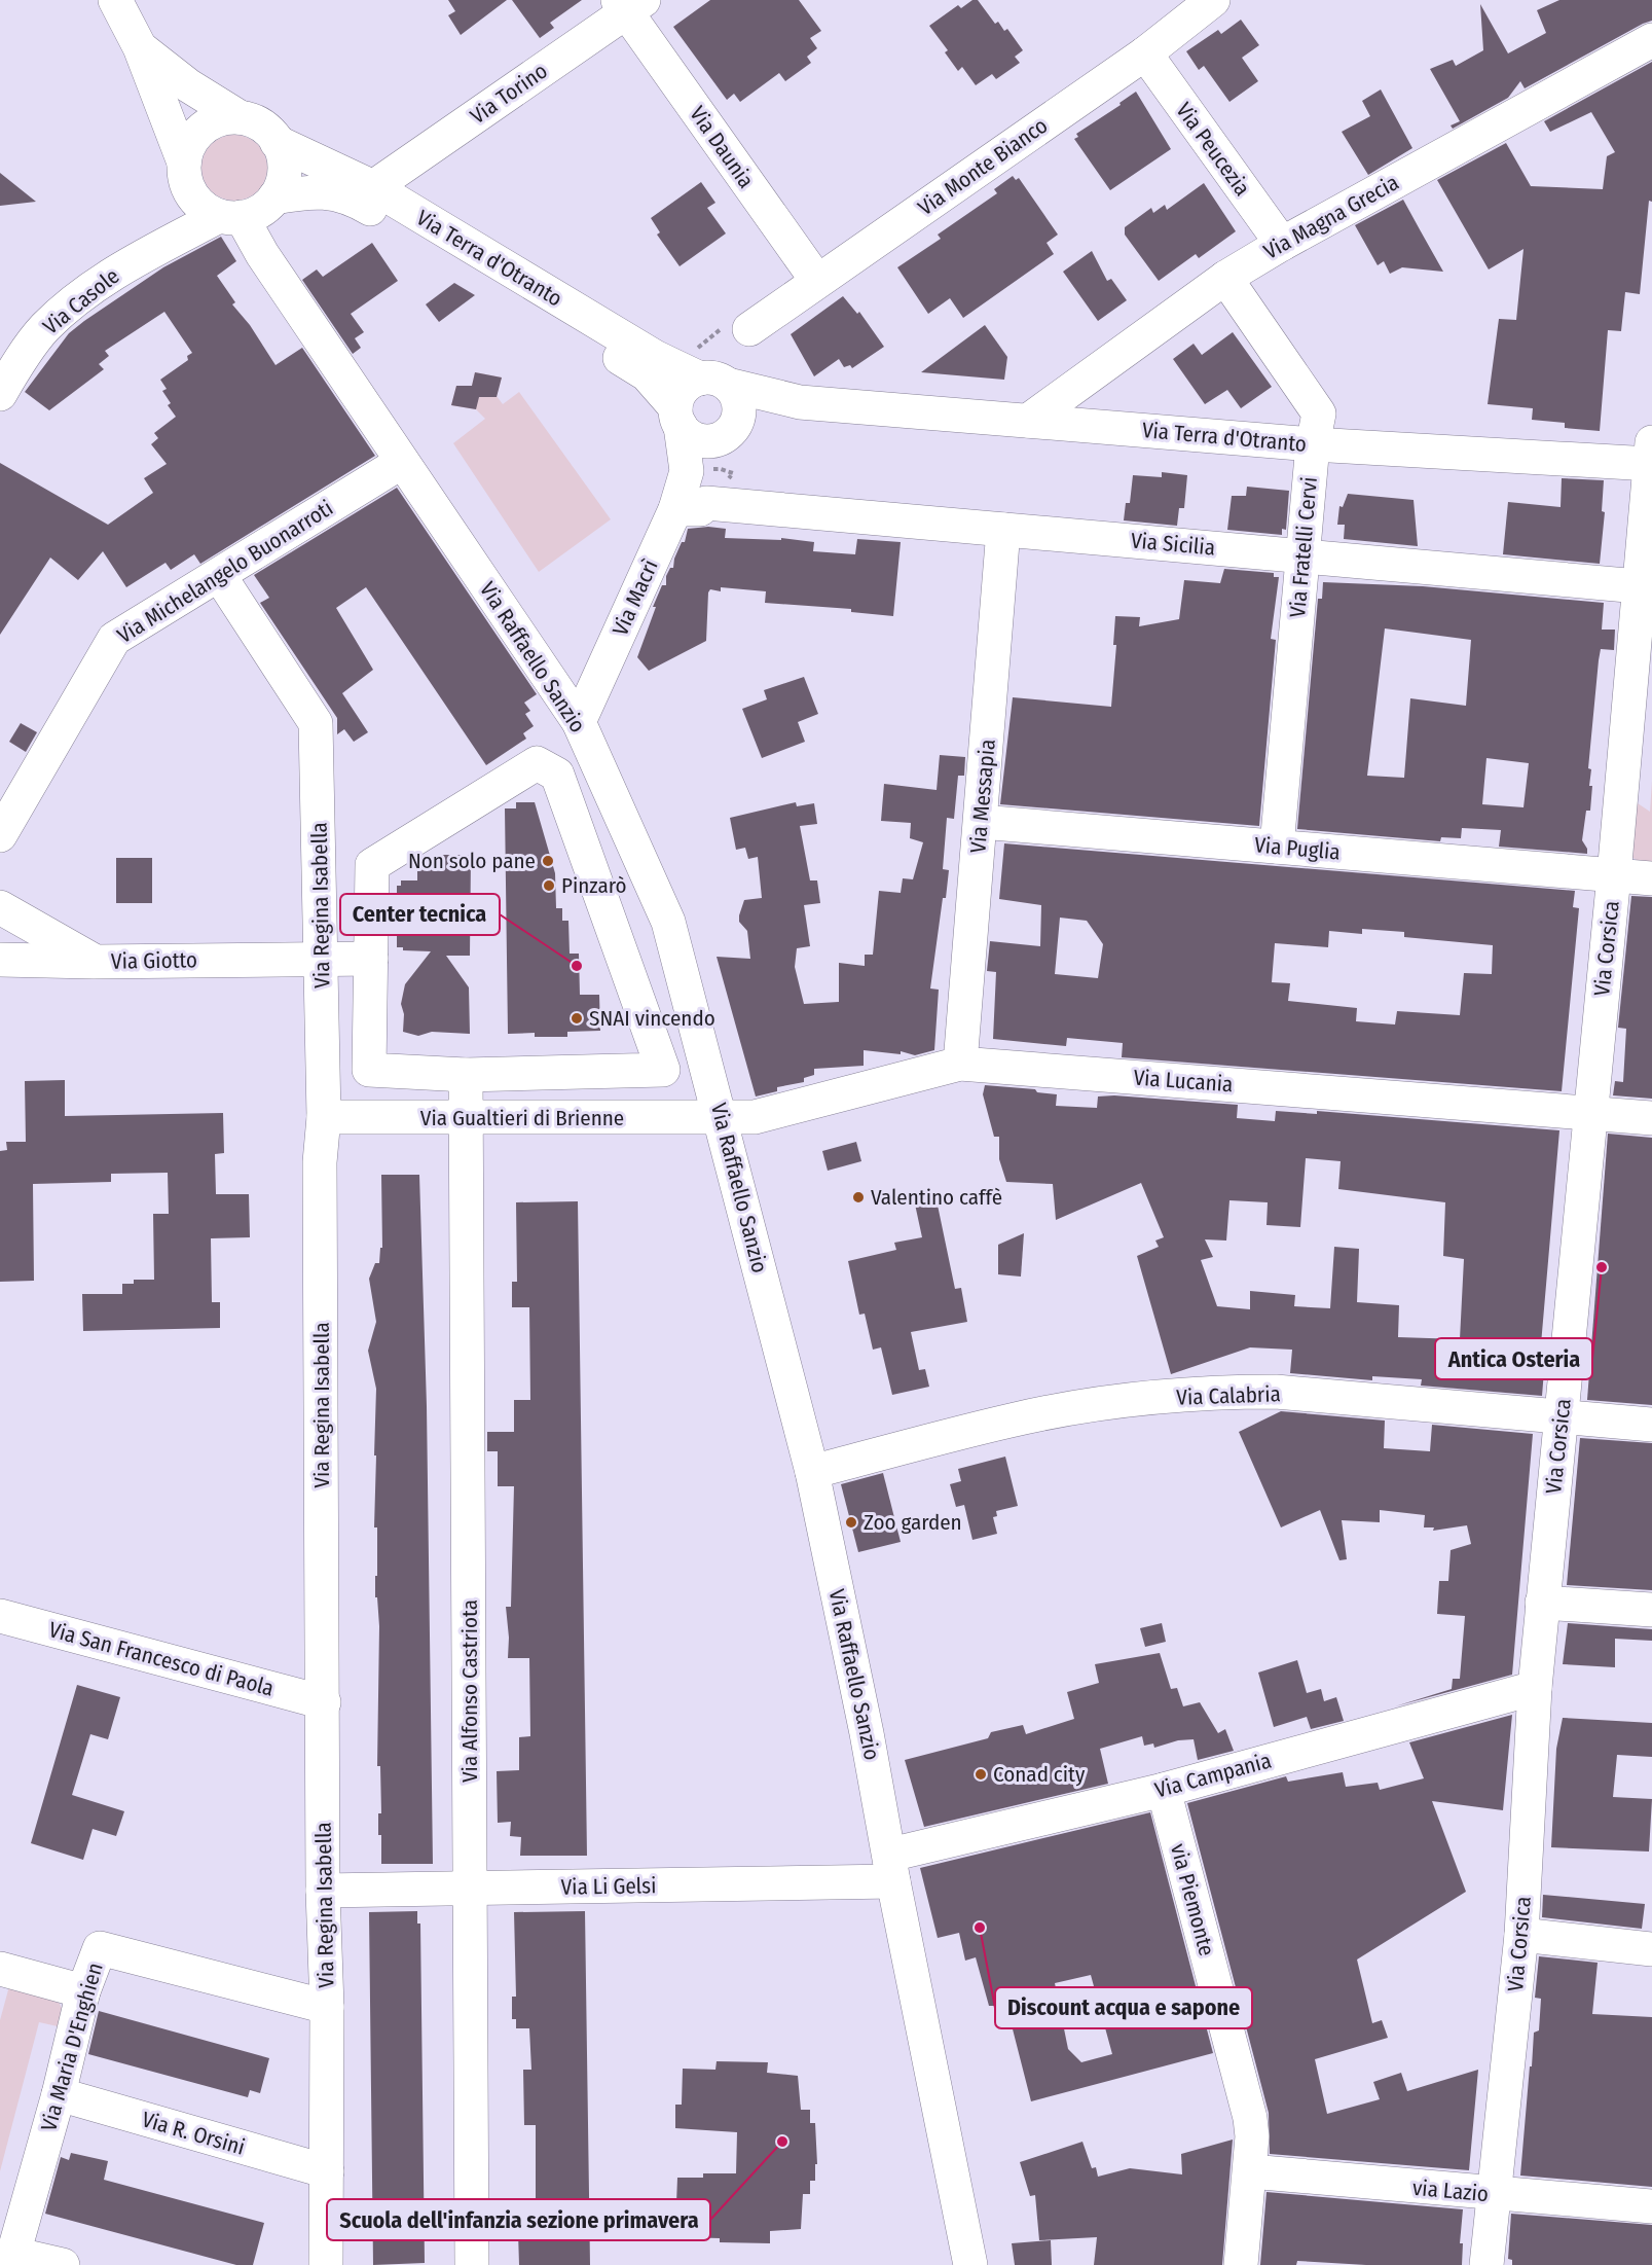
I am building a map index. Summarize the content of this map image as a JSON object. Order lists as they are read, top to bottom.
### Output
{
  "streets": {
    "street": [
      "Via Torino",
      "Via Daunia",
      "Via Peucezia",
      "Via Monte Bianco",
      "Via Magna Grecia",
      "Via Terra d'Otranto",
      "Via Casole",
      "Via Sicilia",
      "Via Fratelli Cervi",
      "Via Michelangelo Buonarroti",
      "Via Macrì",
      "Via Raffaello Sanzio",
      "Via Messapia",
      "Via Puglia",
      "Via Regina Isabella",
      "Via Corsica",
      "Via Giotto",
      "Via Lucania",
      "Via Gualtieri di Brienne",
      "Via Calabria",
      "Via San Francesco di Paola",
      "Via Alfonso Castriota",
      "Via Campania",
      "Via Li Gelsi",
      "via Piemonte",
      "Via Maria D'Enghien",
      "Via R. Orsini",
      "via Lazio"
    ]
  },
  "crossings": [
    ["Via Torino", "Via Daunia"],
    ["Via Torino", "Via Terra d'Otranto"],
    ["Via Daunia", "Via Monte Bianco"],
    ["Via Peucezia", "Via Monte Bianco"],
    ["Via Peucezia", "Via Magna Grecia"],
    ["Via Magna Grecia", "Via Terra d'Otranto"],
    ["Via Magna Grecia", "Via Fratelli Cervi"],
    ["Via Terra d'Otranto", "Via Casole"],
    ["Via Terra d'Otranto", "Via Fratelli Cervi"],
    ["Via Terra d'Otranto", "Via Macrì"],
    ["Via Terra d'Otranto", "Via Raffaello Sanzio"],
    ["Via Terra d'Otranto", "Via Corsica"],
    ["Via Casole", "Via Raffaello Sanzio"],
    ["Via Sicilia", "Via Fratelli Cervi"],
    ["Via Sicilia", "Via Macrì"],
    ["Via Sicilia", "Via Messapia"],
    ["Via Sicilia", "Via Corsica"],
    ["Via Fratelli Cervi", "Via Puglia"],
    ["Via Michelangelo Buonarroti", "Via Raffaello Sanzio"],
    ["Via Michelangelo Buonarroti", "Via Regina Isabella"],
    ["Via Macrì", "Via Raffaello Sanzio"],
    ["Via Raffaello Sanzio", "Via Lucania"],
    ["Via Raffaello Sanzio", "Via Gualtieri di Brienne"],
    ["Via Raffaello Sanzio", "Via Calabria"],
    ["Via Raffaello Sanzio", "Via Campania"],
    ["Via Raffaello Sanzio", "Via Li Gelsi"],
    ["Via Messapia", "Via Puglia"],
    ["Via Messapia", "Via Lucania"],
    ["Via Puglia", "Via Corsica"],
    ["Via Regina Isabella", "Via Giotto"],
    ["Via Regina Isabella", "Via Gualtieri di Brienne"],
    ["Via Regina Isabella", "Via San Francesco di Paola"],
    ["Via Regina Isabella", "Via Li Gelsi"],
    ["Via Regina Isabella", "Via Maria D'Enghien"],
    ["Via Regina Isabella", "Via R. Orsini"],
    ["Via Corsica", "Via Lucania"],
    ["Via Corsica", "Via Calabria"],
    ["Via Corsica", "Via Campania"],
    ["Via Corsica", "via Lazio"],
    ["Via Lucania", "Via Gualtieri di Brienne"],
    ["Via Gualtieri di Brienne", "Via Alfonso Castriota"],
    ["Via Alfonso Castriota", "Via Li Gelsi"],
    ["Via Campania", "Via Li Gelsi"],
    ["Via Campania", "via Piemonte"],
    ["via Piemonte", "via Lazio"],
    ["Via Maria D'Enghien", "Via R. Orsini"]
  ],
  "places": [
    "Non solo pane",
    "Pinzarò",
    "Center tecnica",
    "SNAI vincendo",
    "Valentino caffè",
    "Antica Osteria",
    "Zoo garden",
    "Conad city",
    "Discount acqua e sapone",
    "Scuola dell'infanzia sezione primavera"
  ]
}
